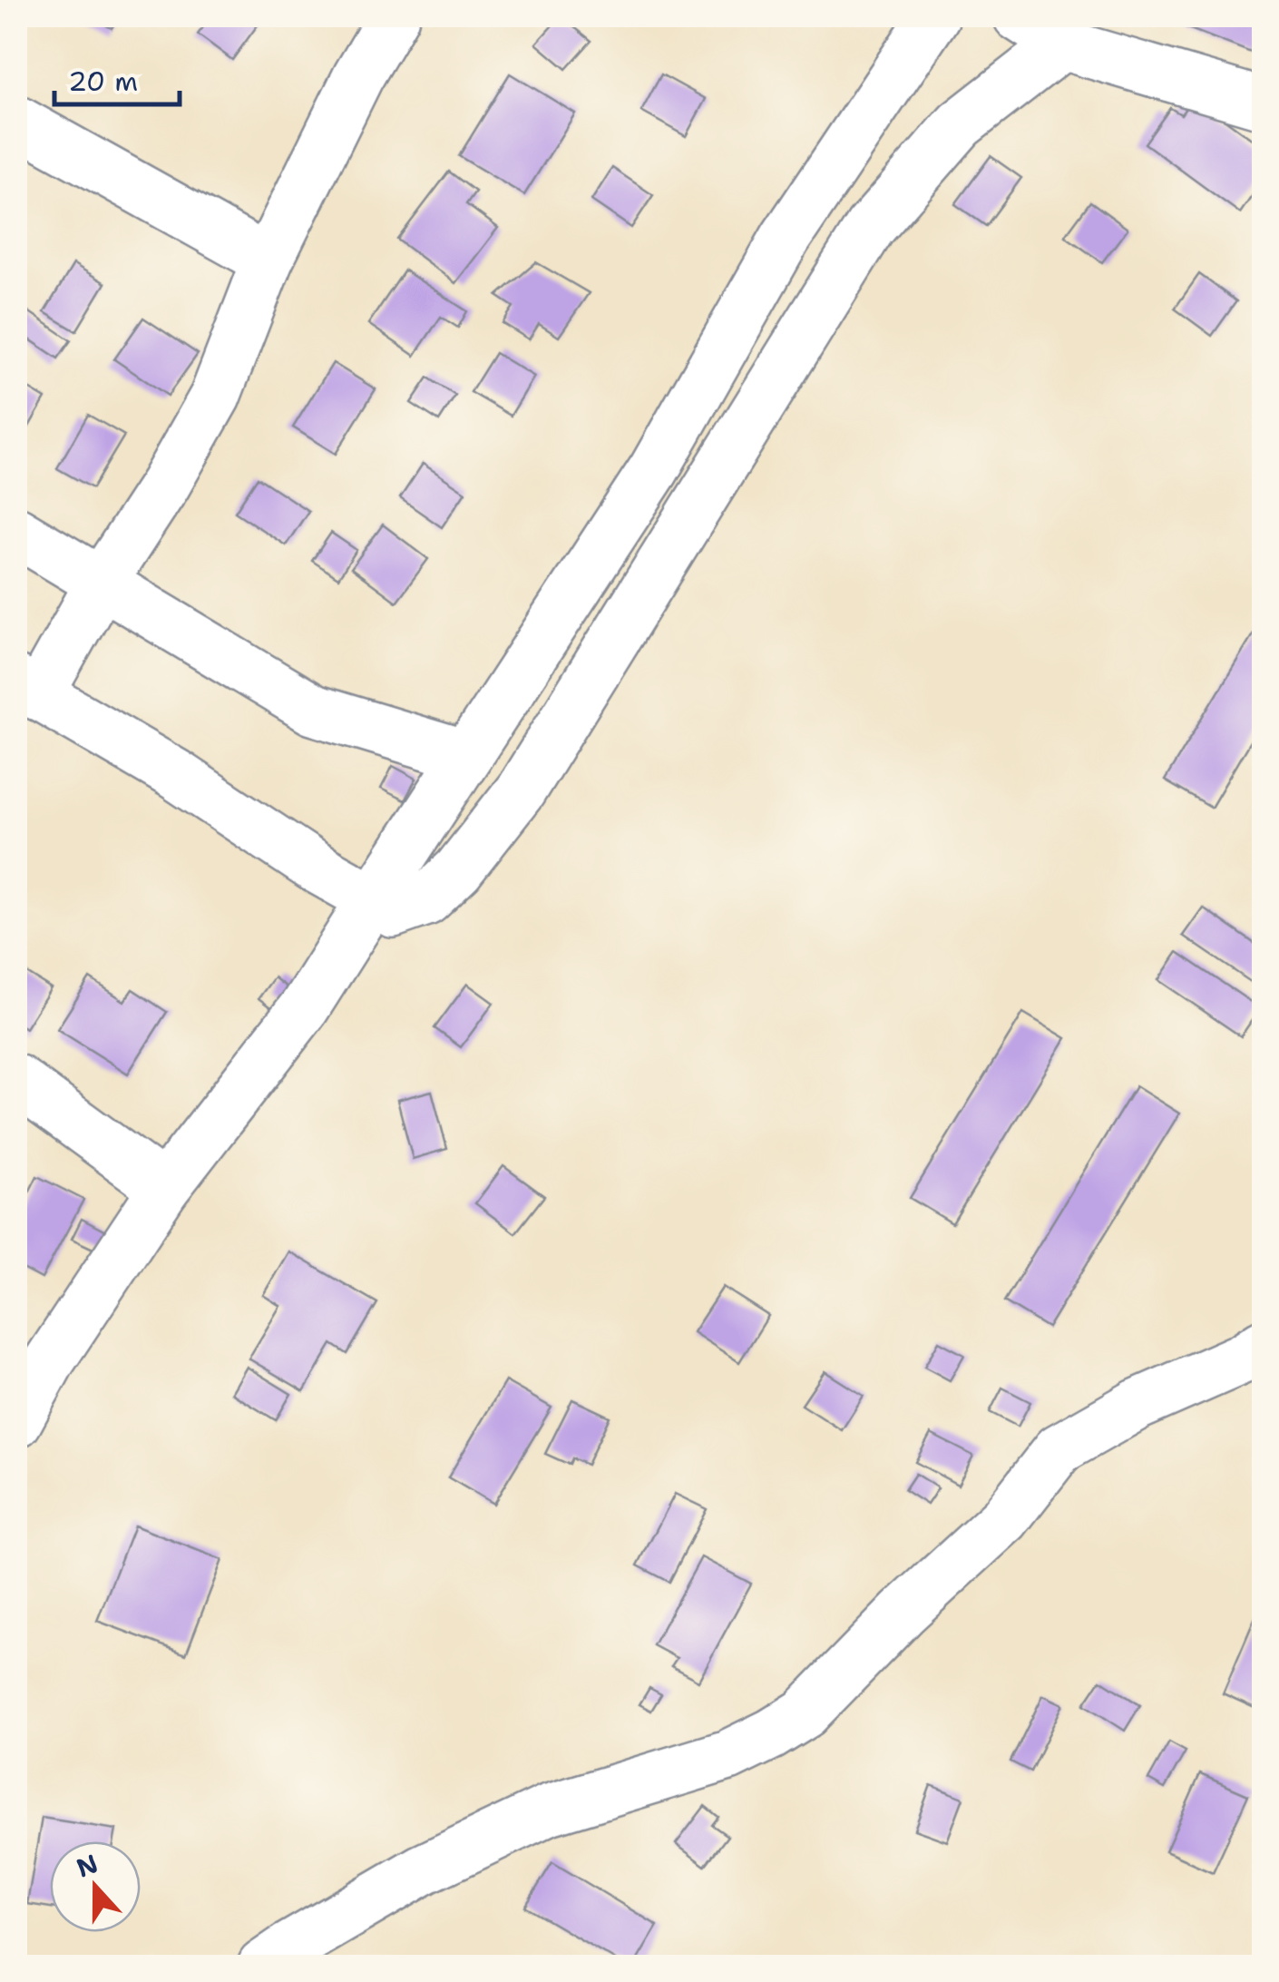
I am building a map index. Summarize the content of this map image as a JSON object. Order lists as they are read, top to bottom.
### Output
{
  "scale_bar": "20 m",
  "north": "top"
}
